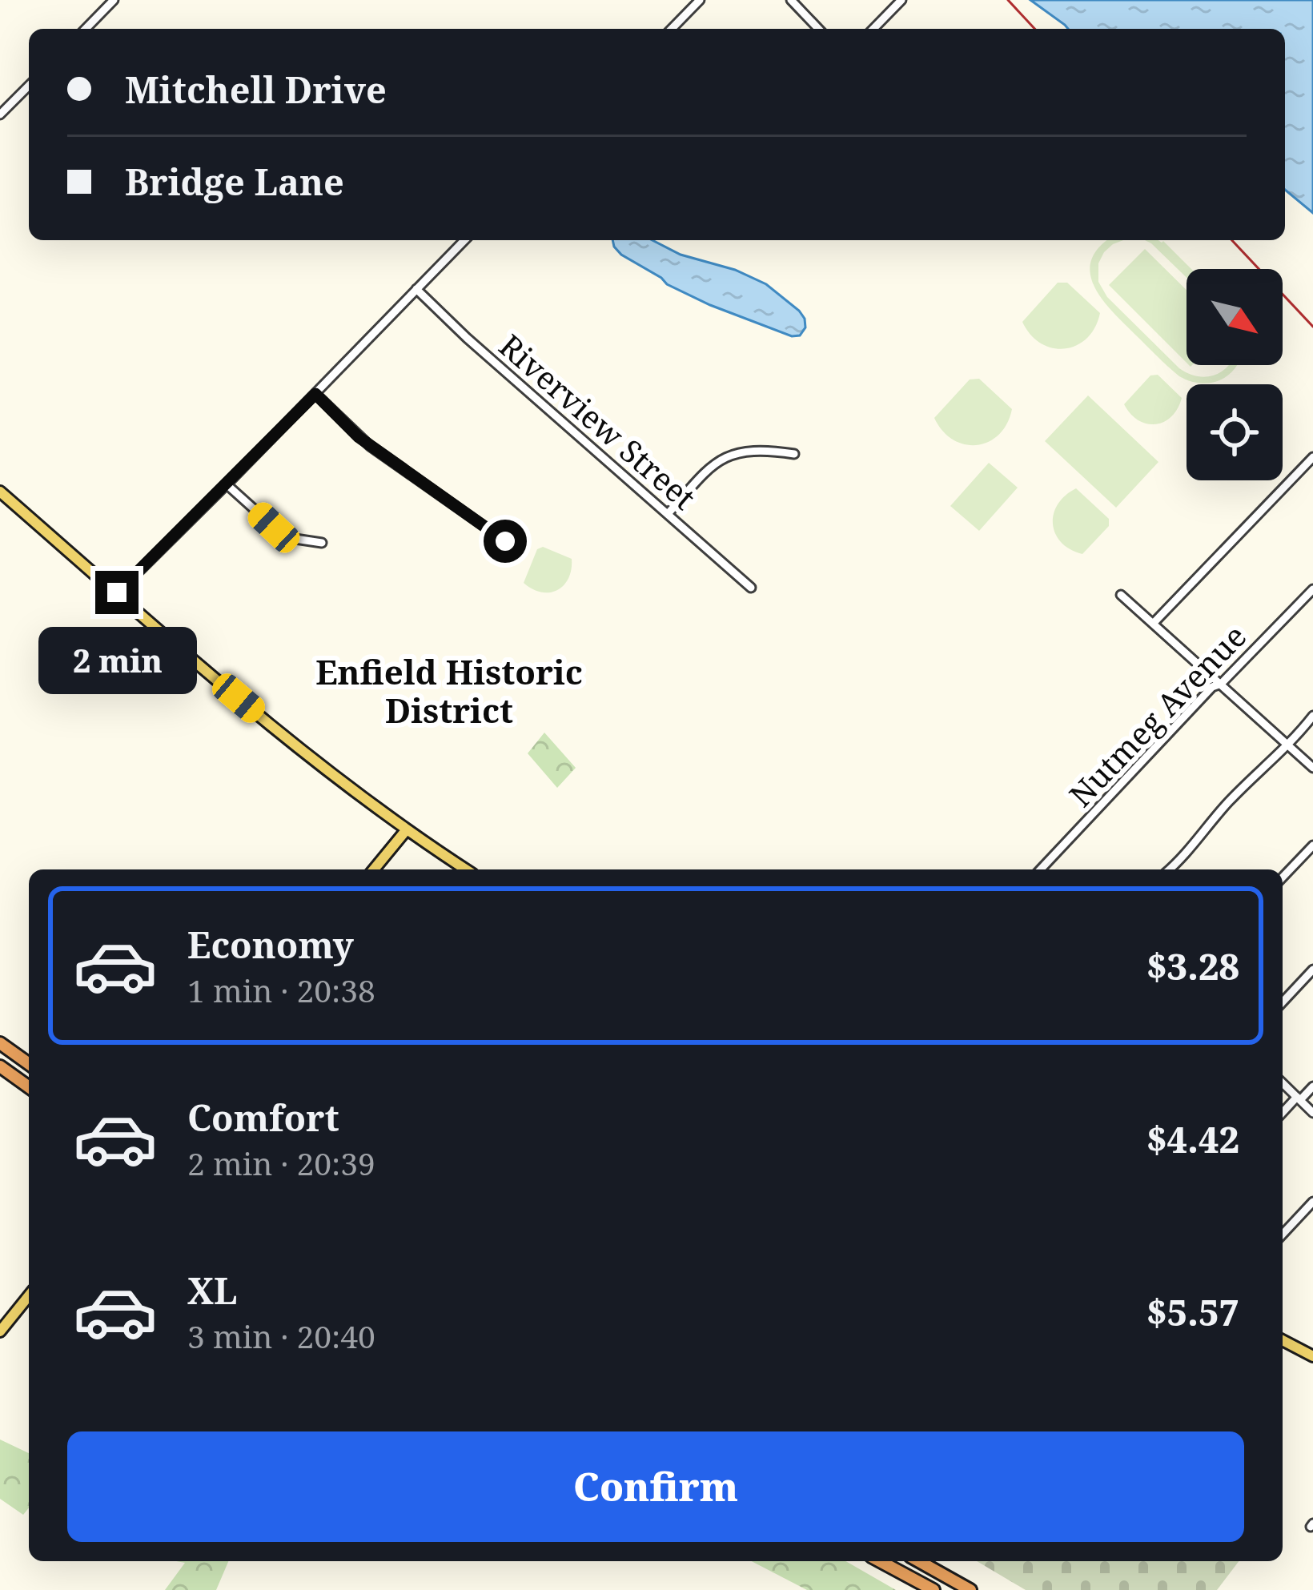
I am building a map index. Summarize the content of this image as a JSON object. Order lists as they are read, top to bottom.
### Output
{
  "streets": {
    "street": ["Riverview Street", "Nutmeg Avenue"]
  },
  "districts": ["Enfield Historic District"],
  "north": "bottom right",
  "page": {
    "banner": ["Mitchell Drive", "Bridge Lane"],
    "bubble": "2 min",
    "list": [
      {
        "name": "Economy",
        "note": "1 min · 20:38",
        "value": "$3.28"
      },
      {
        "name": "Comfort",
        "note": "2 min · 20:39",
        "value": "$4.42"
      },
      {
        "name": "XL",
        "note": "3 min · 20:40",
        "value": "$5.57"
      }
    ],
    "buttons": "Confirm"
  }
}
